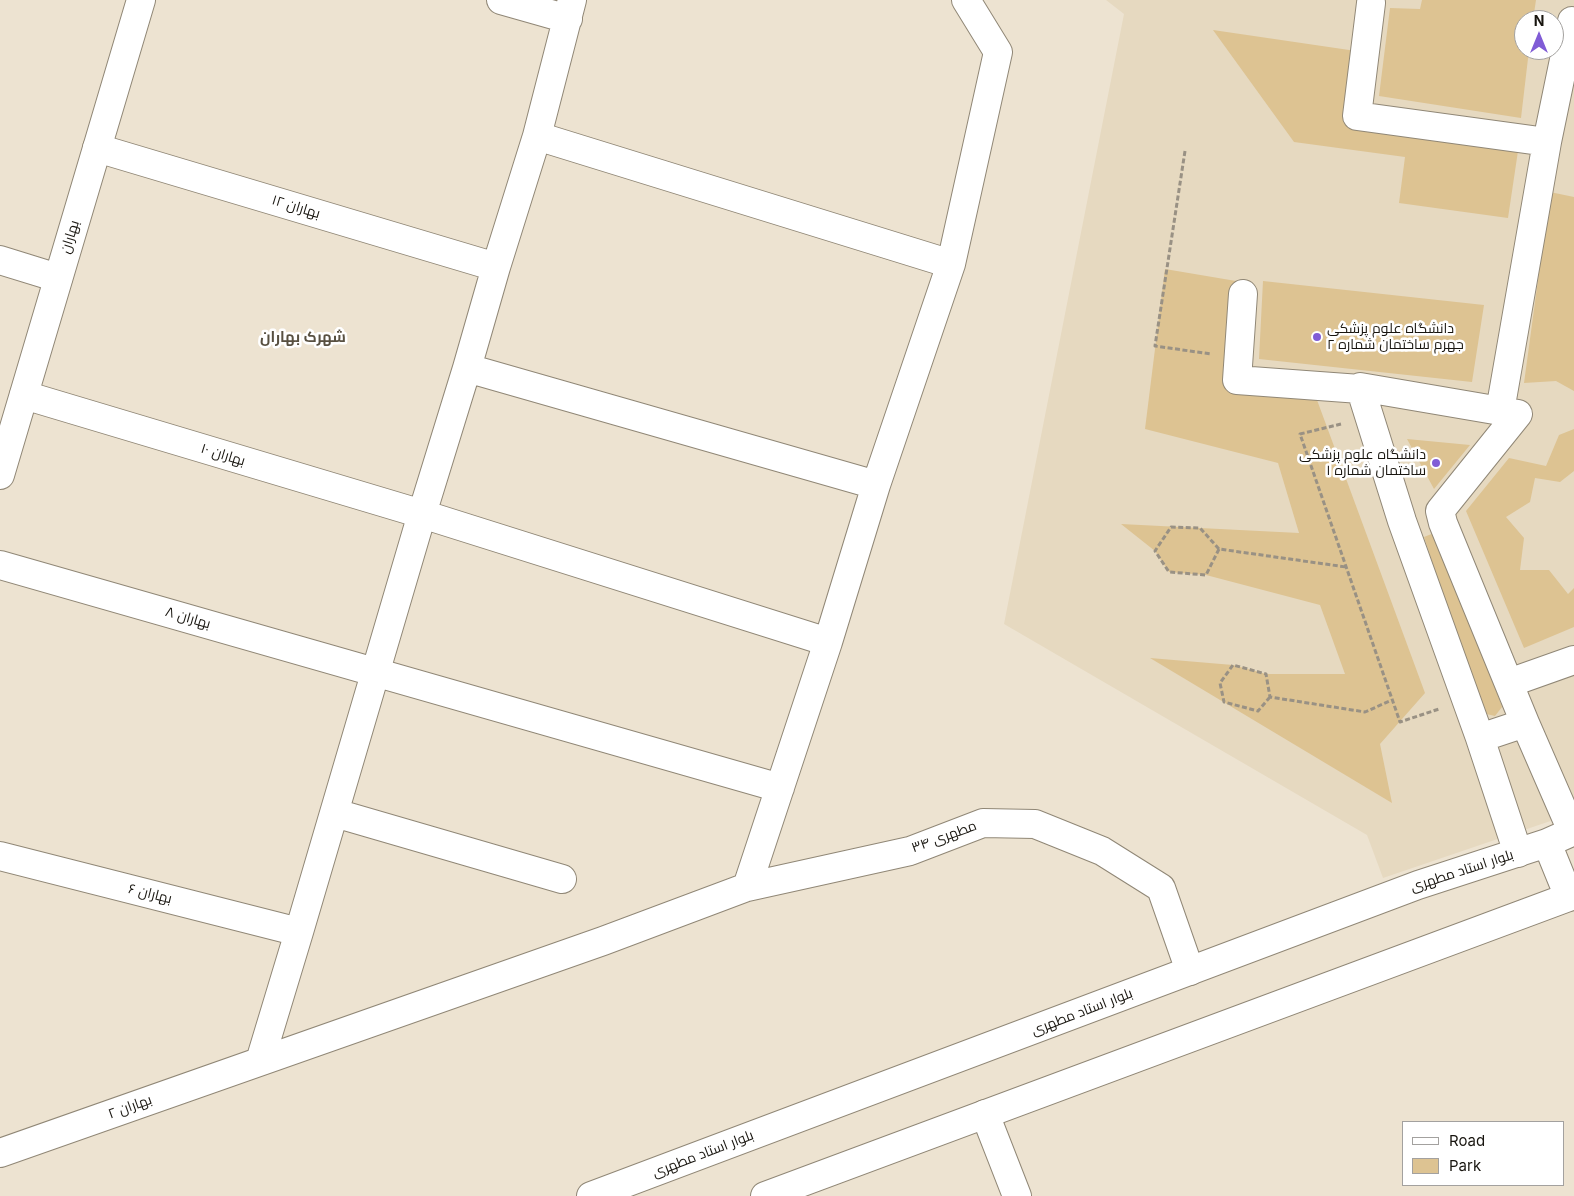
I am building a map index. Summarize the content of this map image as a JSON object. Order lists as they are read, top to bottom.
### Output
{
  "streets": {
    "street": [
      "بهاران ۱۲",
      "بهاران",
      "بهاران ۱۰",
      "بهاران ۸",
      "مطهری ۳۴",
      "بلوار استاد مطهری",
      "بهاران ۶",
      "بهاران ۲"
    ]
  },
  "crossings": [
    ["بهاران ۱۲", "بهاران"],
    ["بهاران", "بهاران ۱۰"],
    ["مطهری ۳۴", "بلوار استاد مطهری"],
    ["مطهری ۳۴", "بهاران ۲"]
  ],
  "districts": ["شهرک بهاران"],
  "places": ["دانشگاه علوم پزشکی جهرم ساختمان شماره ۲", "دانشگاه علوم پزشکی ساختمان شماره ۱"],
  "legend": ["Road", "Park"],
  "north": "top"
}
